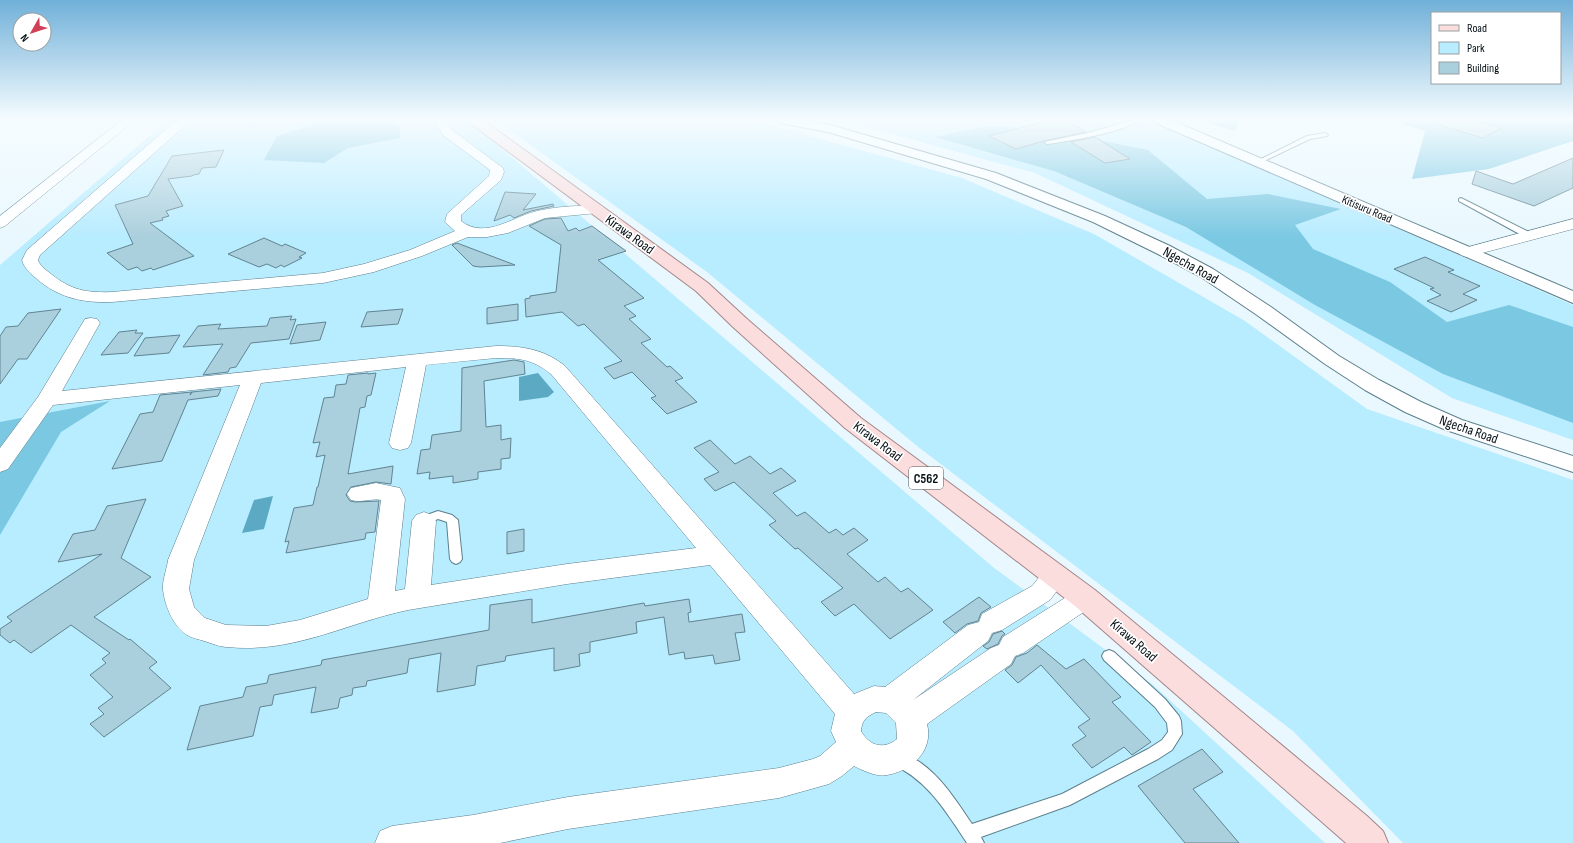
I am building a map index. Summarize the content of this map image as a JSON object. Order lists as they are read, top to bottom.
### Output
{
  "streets": {
    "main road": [
      "Kitisuru Road",
      "Kirawa Road",
      "Ngecha Road",
      "C562"
    ]
  },
  "legend": ["Road", "Park", "Building"],
  "north": "bottom left"
}
